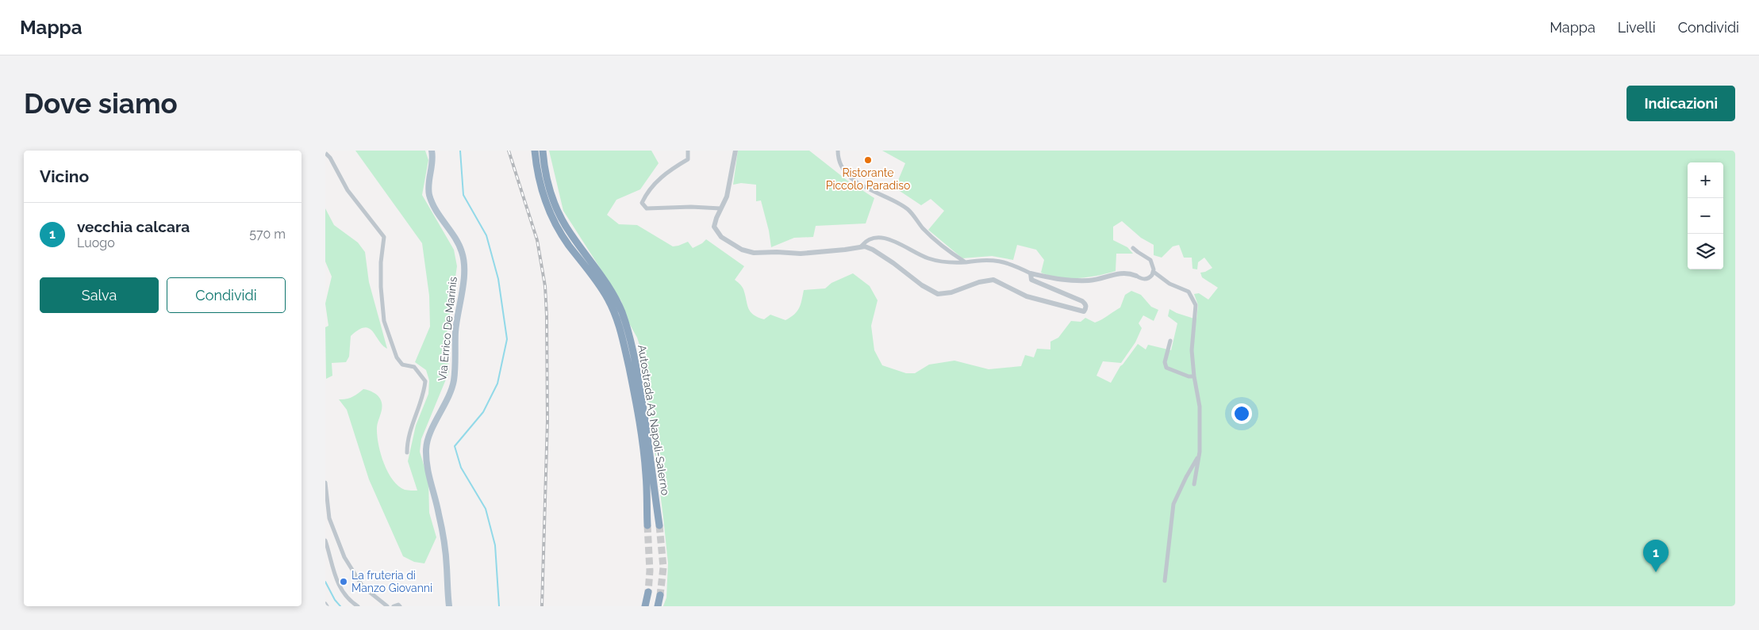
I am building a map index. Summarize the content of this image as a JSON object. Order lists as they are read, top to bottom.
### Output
{
  "streets": {
    "highway": ["Autostrada A3 Napoli-Salerno"],
    "main road": ["Via Errico De Marinis"]
  },
  "places": ["Ristorante Piccolo Paradiso", "La fruteria di Manzo Giovanni"],
  "page": {
    "header": "Mappa",
    "nav": ["Mappa", "Livelli", "Condividi"],
    "buttons": [
      "Indicazioni",
      ["Salva", "Condividi"]
    ],
    "title": "Dove siamo",
    "heading": "Vicino",
    "map_buttons": ["+", "−"],
    "list": [
      {
        "mark": "1",
        "name": "vecchia calcara",
        "note": "Luogo",
        "value": "570 m"
      }
    ],
    "pins": "1"
  }
}
